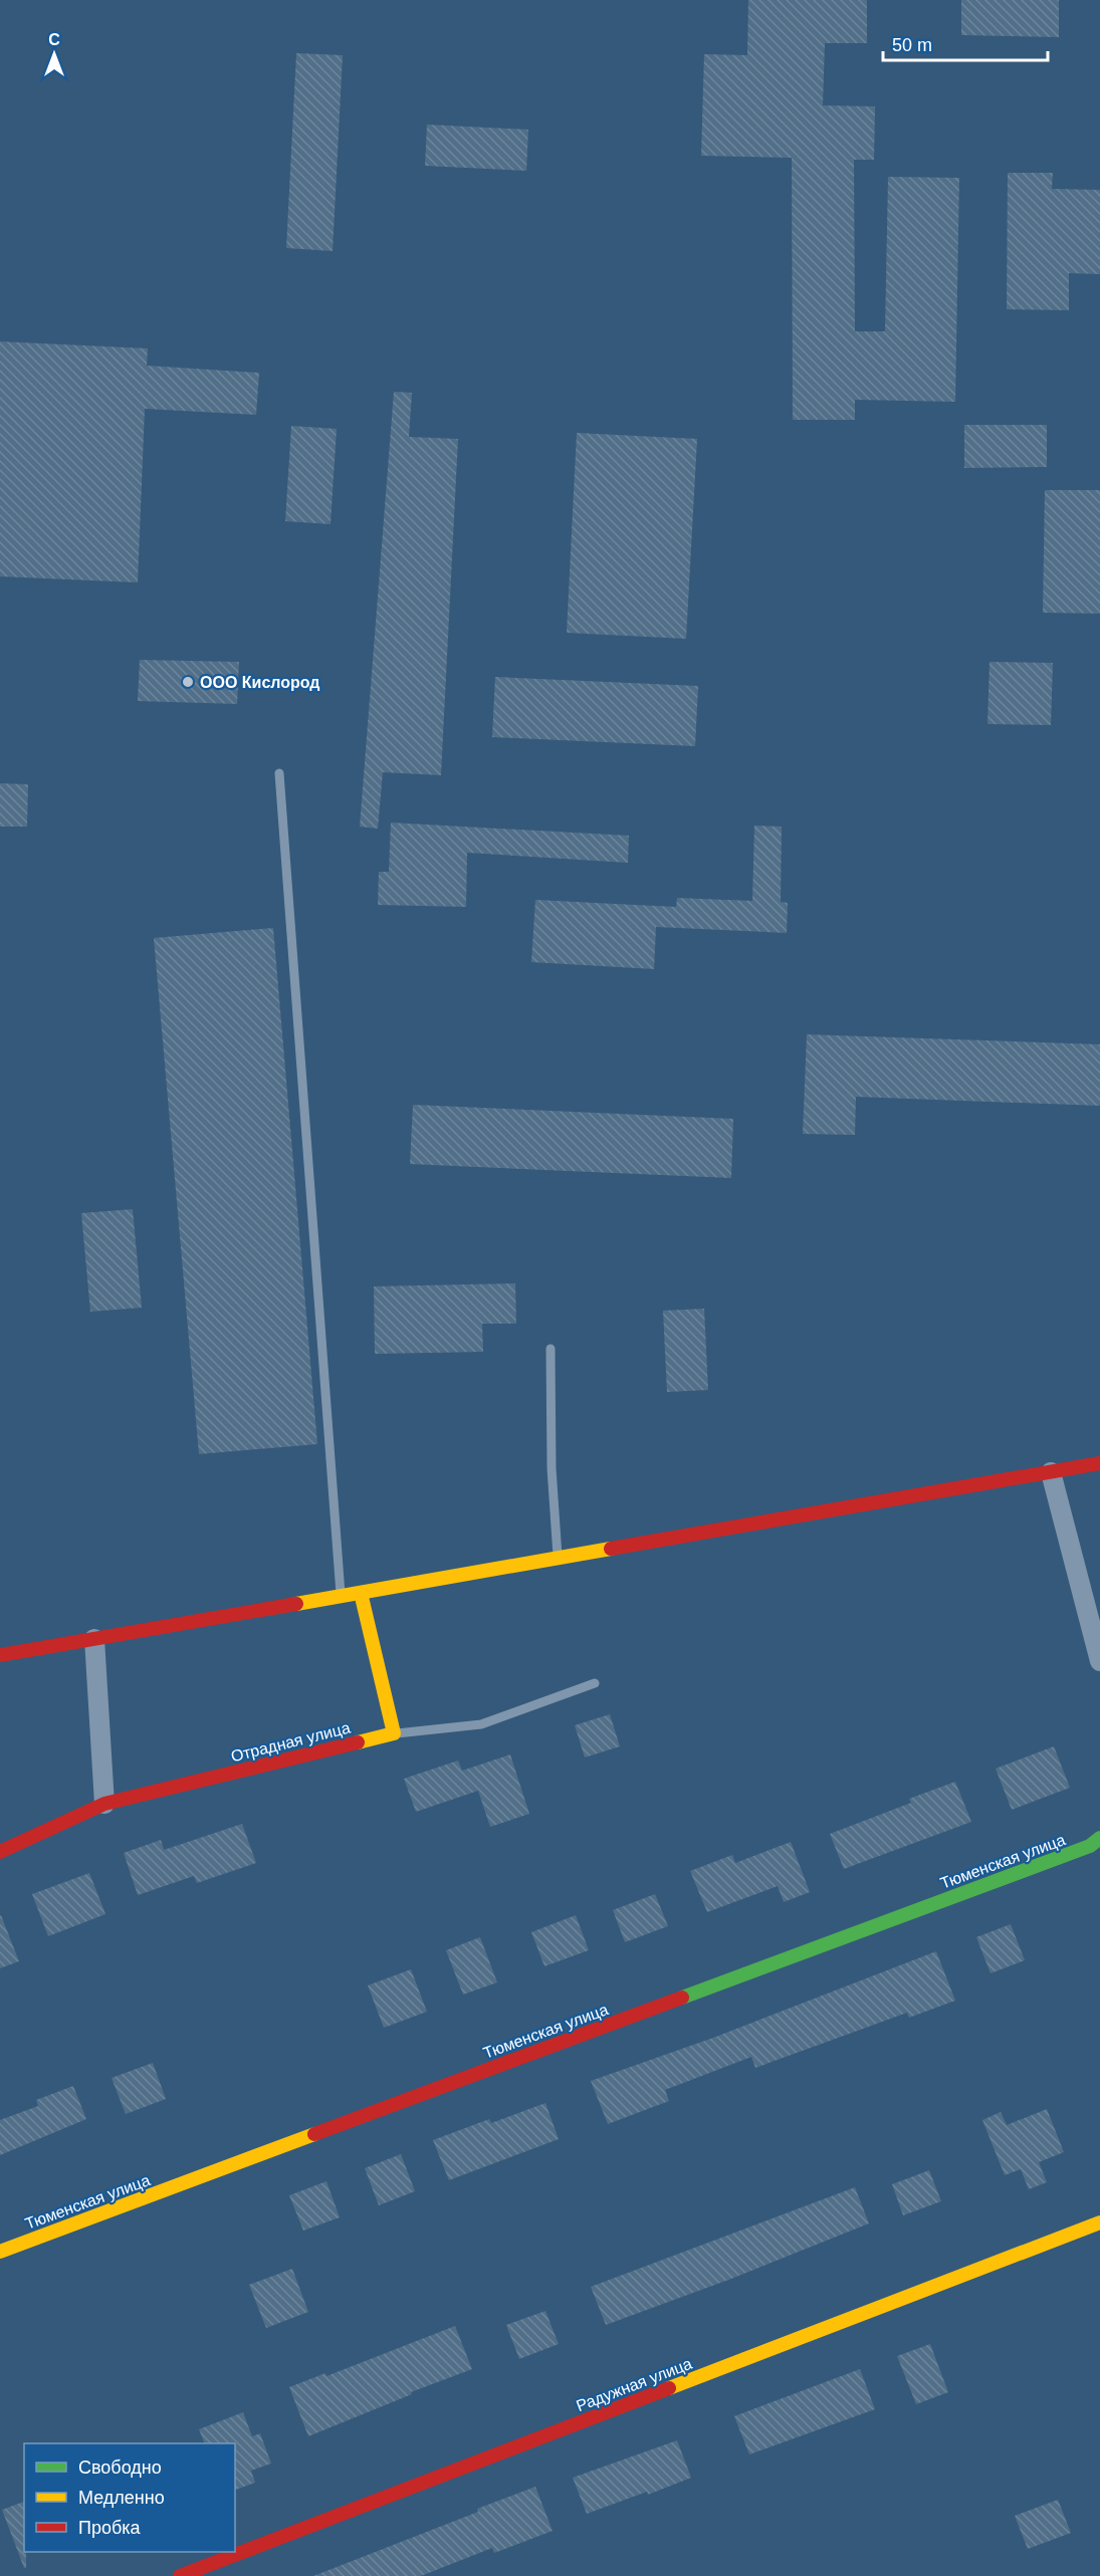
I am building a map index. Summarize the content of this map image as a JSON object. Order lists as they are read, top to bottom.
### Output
{
  "streets": {
    "street": ["Отрадная улица", "Тюменская улица", "Радужная улица"]
  },
  "places": ["ООО Кислород"],
  "legend": ["Свободно", "Медленно", "Пробка"],
  "scale_bar": "50 m",
  "north": "top"
}
